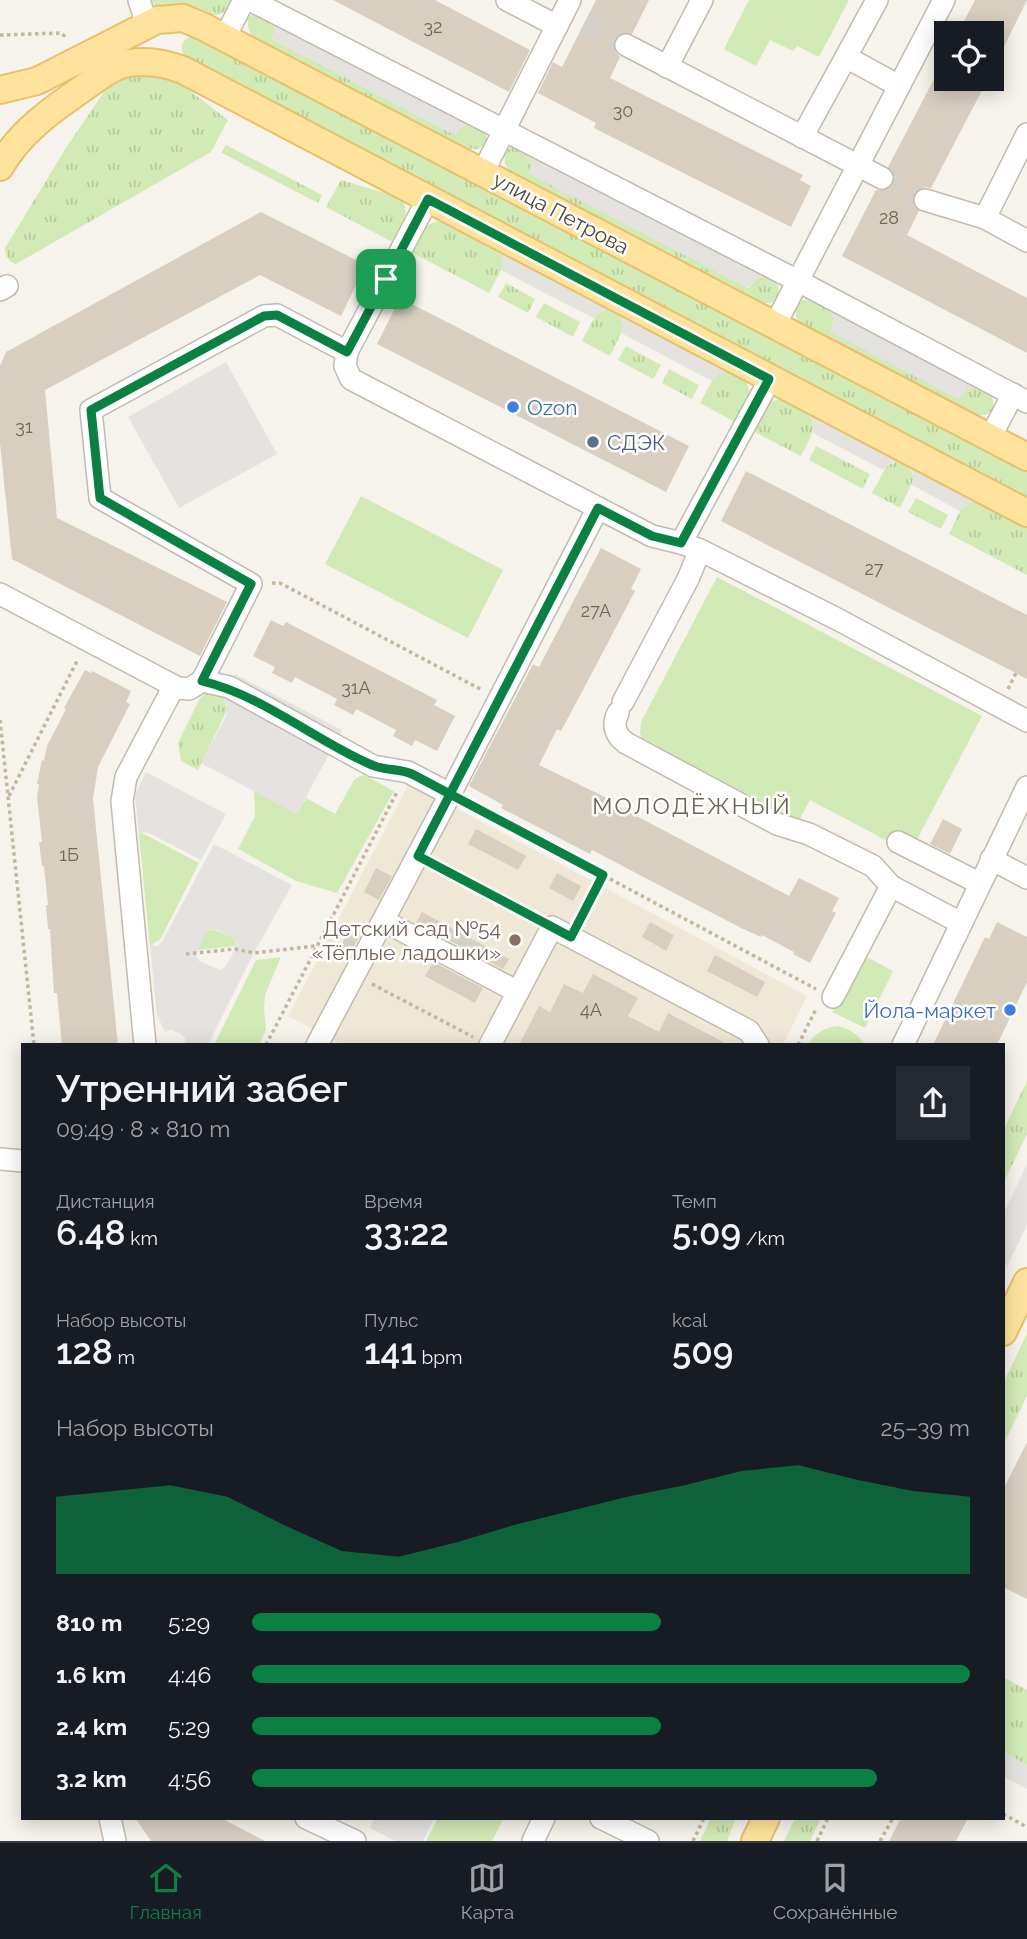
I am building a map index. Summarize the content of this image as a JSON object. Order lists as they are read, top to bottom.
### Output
{
  "streets": {
    "main road": ["улица Петрова"]
  },
  "districts": ["МОЛОДЁЖНЫЙ"],
  "places": [
    "Ozon",
    "СДЭК",
    "Детский сад №54 «Тёплые ладошки»",
    "Йола-маркет"
  ],
  "house_numbers": [
    "32",
    "30",
    "28",
    "31",
    "27",
    "27А",
    "31А",
    "1Б",
    "4А"
  ],
  "page": {
    "heading": ["Утренний забег", "09:49 · 8 × 810 m"],
    "stats": [
      ["Дистанция", "6.48 km"],
      ["Время", "33:22"],
      ["Темп", "5:09 /km"],
      ["Набор высоты", "128 m"],
      ["Пульс", "141 bpm"],
      ["kcal", "509"]
    ],
    "chart": ["Набор высоты", "25–39 m"],
    "list": [
      {
        "name": "810 m",
        "note": "5:29"
      },
      {
        "name": "1.6 km",
        "note": "4:46"
      },
      {
        "name": "2.4 km",
        "note": "5:29"
      },
      {
        "name": "3.2 km",
        "note": "4:56"
      }
    ],
    "tabs": ["Главная", "Карта", "Сохранённые"]
  }
}
